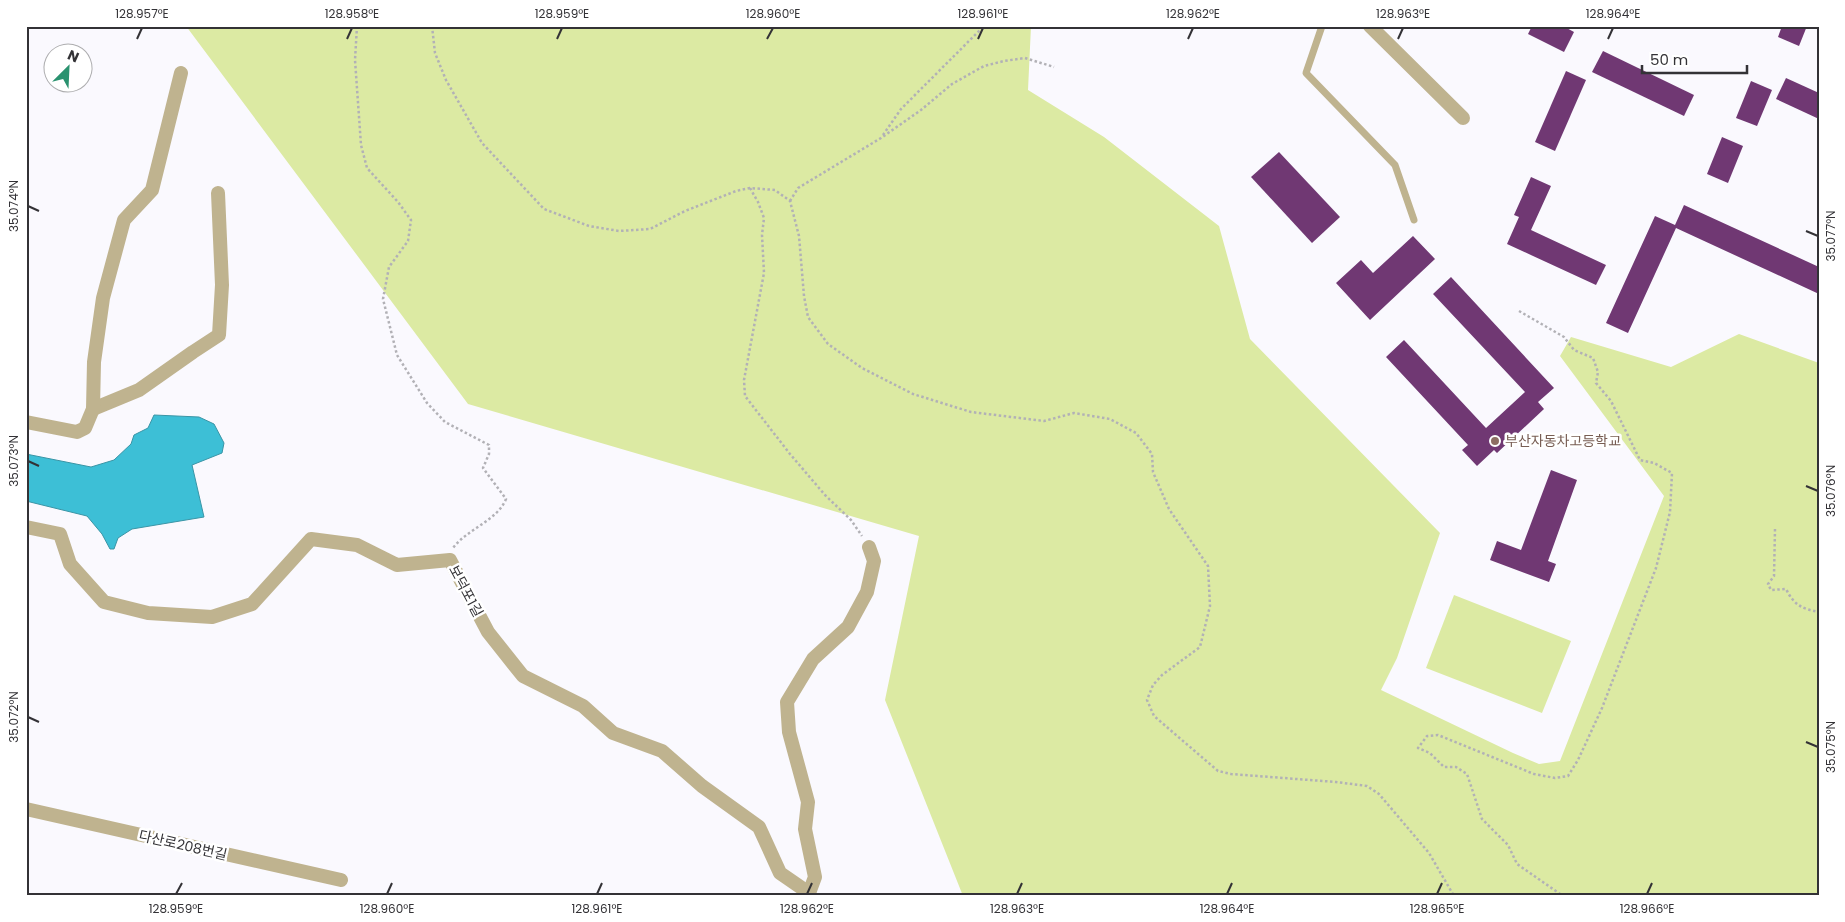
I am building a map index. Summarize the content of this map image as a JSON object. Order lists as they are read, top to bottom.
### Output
{
  "streets": {
    "street": ["보덕포1길", "다산로208번길"]
  },
  "places": ["부산자동차고등학교"],
  "scale_bar": "50 m",
  "north": "top right",
  "coordinates": [
    "128.957°E",
    "128.958°E",
    "128.959°E",
    "128.960°E",
    "128.961°E",
    "128.962°E",
    "128.963°E",
    "128.964°E",
    "35.074°N",
    "35.077°N",
    "35.073°N",
    "35.076°N",
    "35.072°N",
    "35.075°N",
    "128.965°E",
    "128.966°E"
  ]
}
